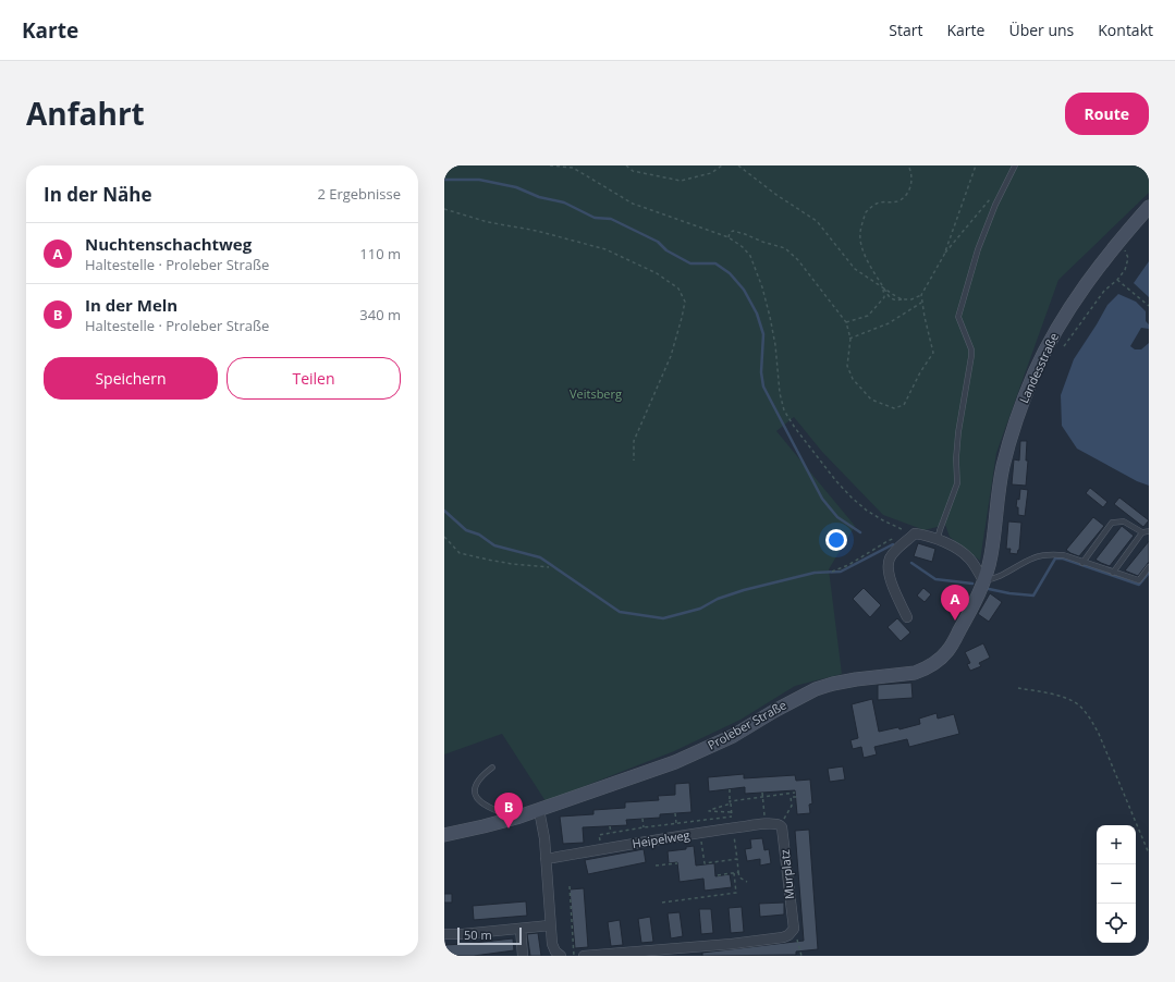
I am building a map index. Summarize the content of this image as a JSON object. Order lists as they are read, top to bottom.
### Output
{
  "streets": {
    "main road": ["Landesstraße", "Proleber Straße"],
    "street": ["Heipelweg", "Murplatz"]
  },
  "crossings": [
    ["Landesstraße", "Proleber Straße"],
    ["Heipelweg", "Murplatz"]
  ],
  "parks": ["Veitsberg"],
  "scale_bar": "50 m",
  "page": {
    "header": "Karte",
    "nav": [
      "Start",
      "Karte",
      "Über uns",
      "Kontakt"
    ],
    "title": "Anfahrt",
    "buttons": [
      "Route",
      ["Speichern", "Teilen"]
    ],
    "heading": ["In der Nähe", "2 Ergebnisse"],
    "list": [
      {
        "mark": "A",
        "name": "Nuchtenschachtweg",
        "note": "Haltestelle · Proleber Straße",
        "value": "110 m"
      },
      {
        "mark": "B",
        "name": "In der Meln",
        "note": "Haltestelle · Proleber Straße",
        "value": "340 m"
      }
    ],
    "pins": ["A", "B"],
    "map_buttons": ["+", "−"],
    "scale": "50 m"
  }
}
